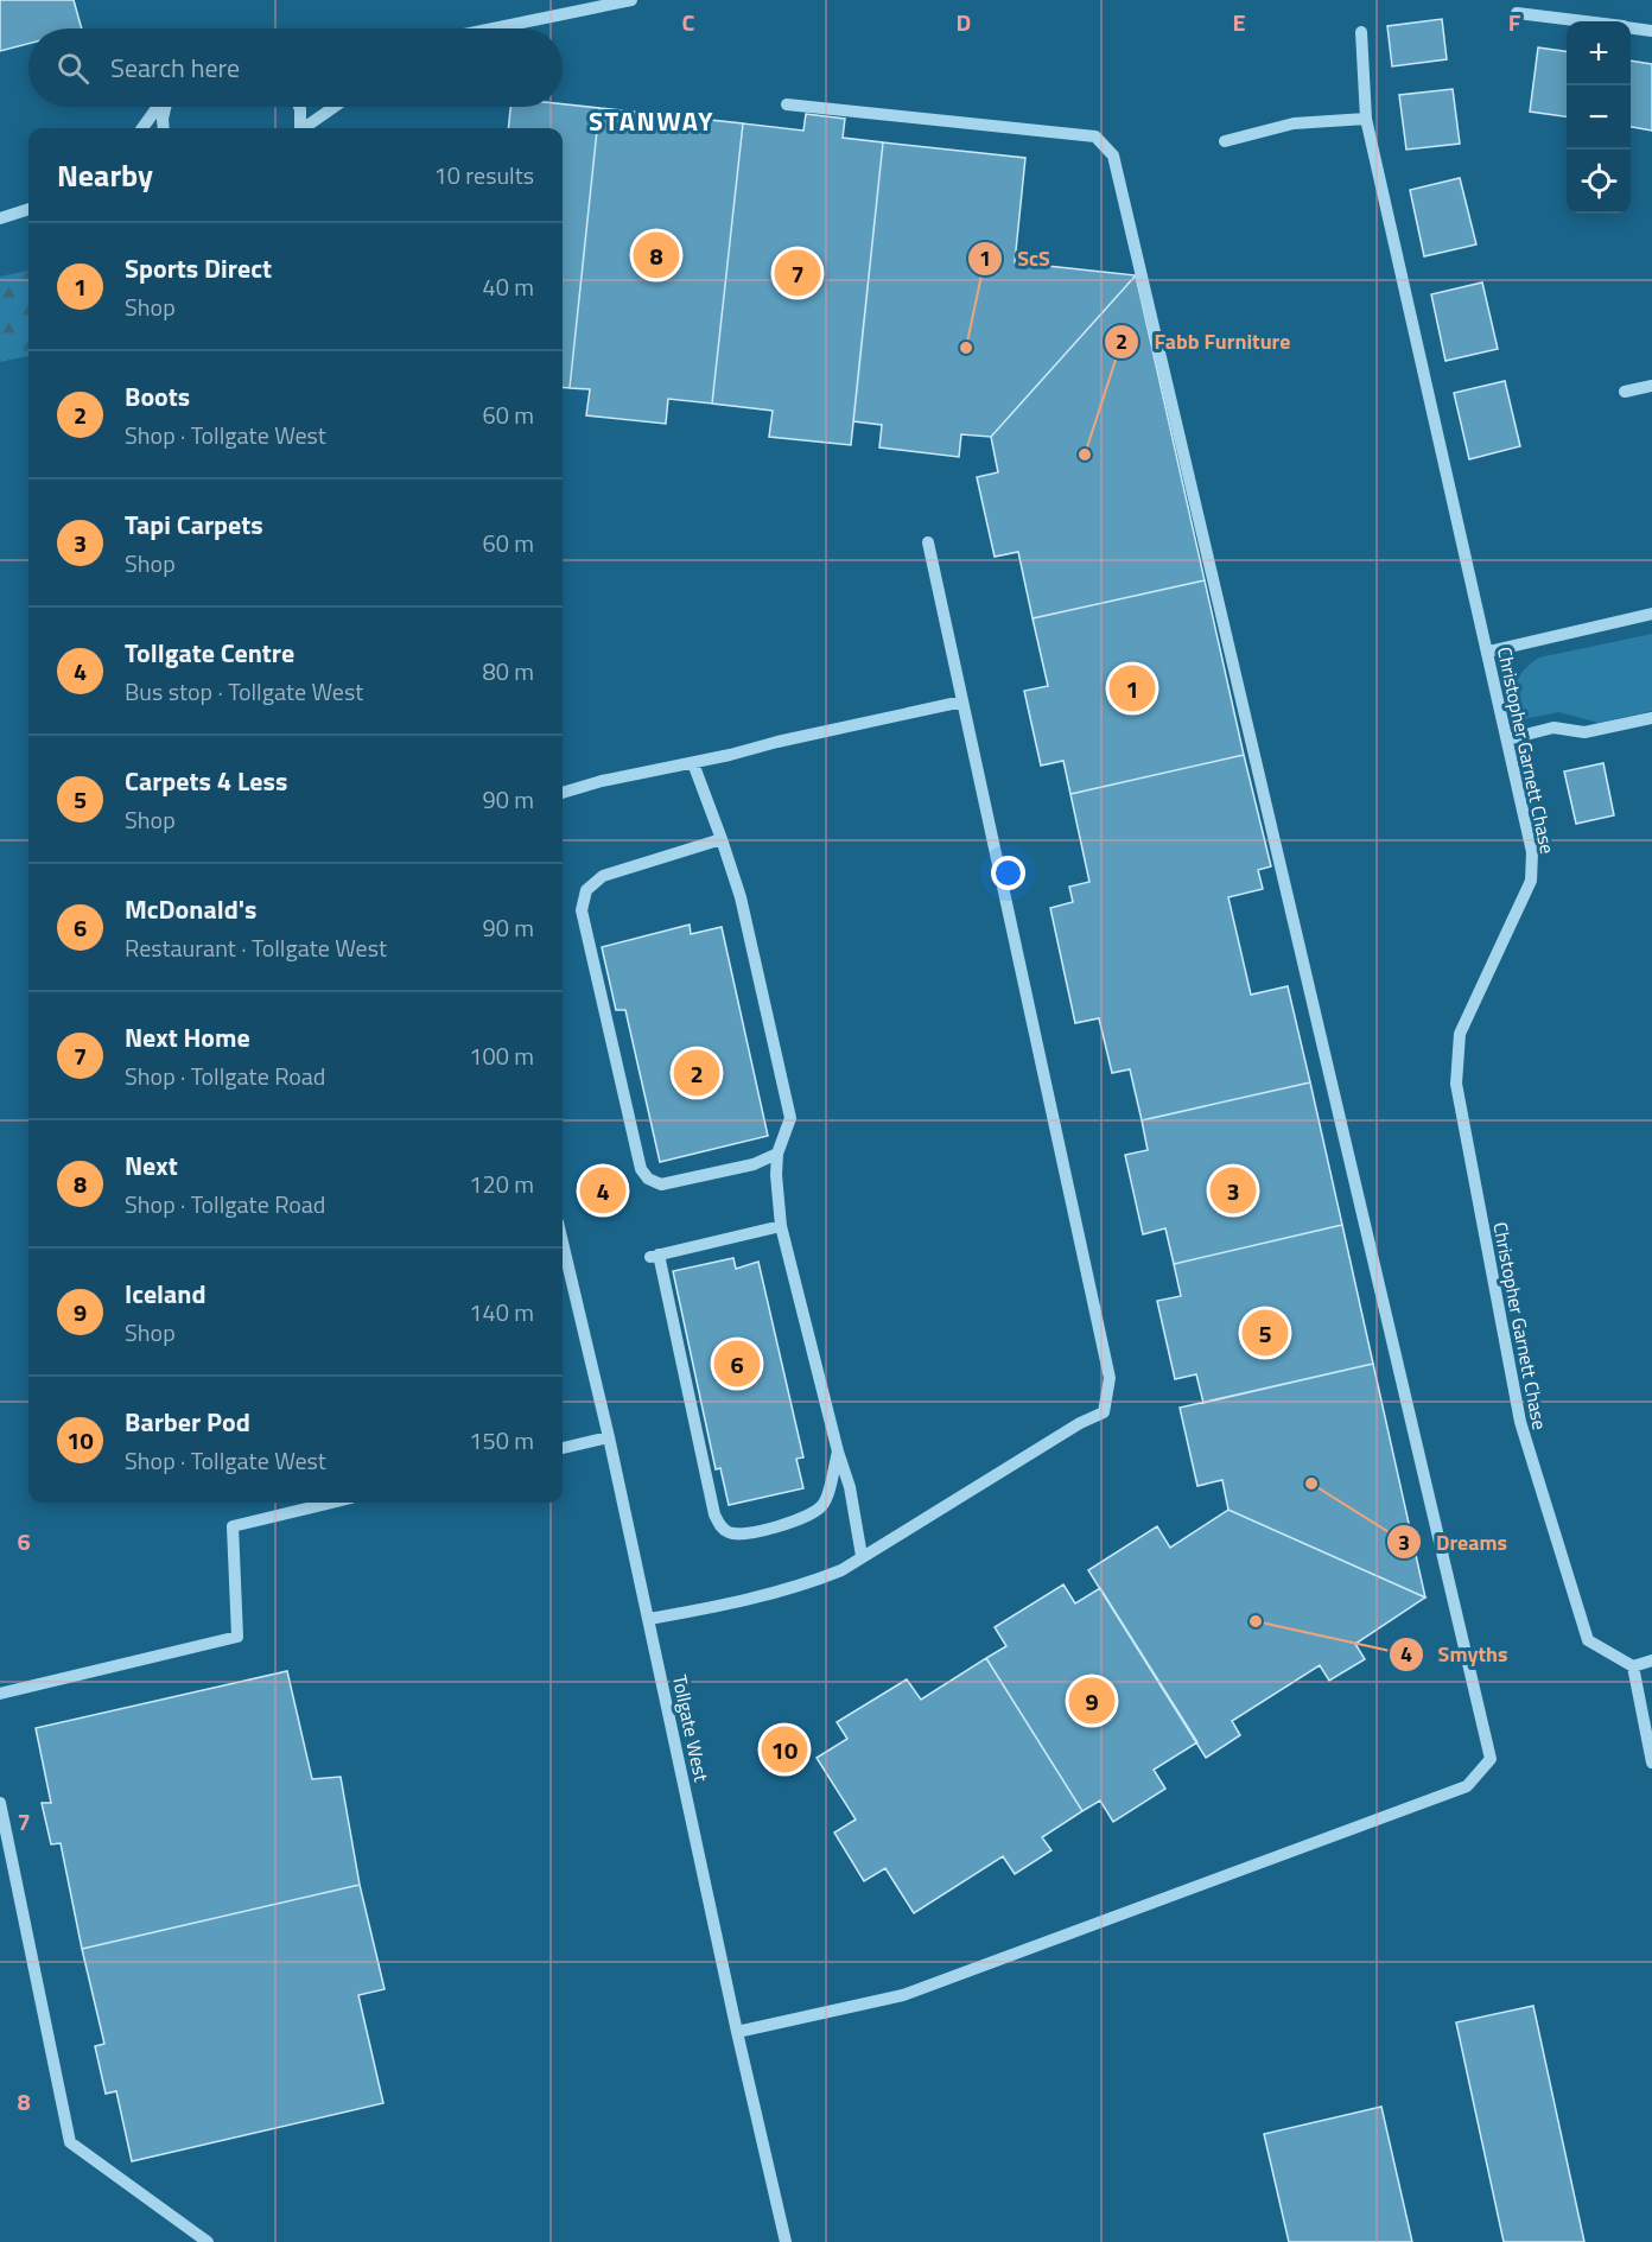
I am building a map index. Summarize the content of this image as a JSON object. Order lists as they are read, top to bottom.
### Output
{
  "streets": {
    "street": ["Christopher Garnett Chase", "Tollgate West"]
  },
  "districts": ["STANWAY"],
  "places": [
    "ScS",
    "Fabb Furniture",
    "Dreams",
    "Smyths"
  ],
  "page": {
    "map_buttons": ["+", "−"],
    "search": "Search here",
    "heading": ["Nearby", "10 results"],
    "list": [
      {
        "mark": "1",
        "name": "Sports Direct",
        "note": "Shop",
        "value": "40 m"
      },
      {
        "mark": "2",
        "name": "Boots",
        "note": "Shop · Tollgate West",
        "value": "60 m"
      },
      {
        "mark": "3",
        "name": "Tapi Carpets",
        "note": "Shop",
        "value": "60 m"
      },
      {
        "mark": "4",
        "name": "Tollgate Centre",
        "note": "Bus stop · Tollgate West",
        "value": "80 m"
      },
      {
        "mark": "5",
        "name": "Carpets 4 Less",
        "note": "Shop",
        "value": "90 m"
      },
      {
        "mark": "6",
        "name": "McDonald's",
        "note": "Restaurant · Tollgate West",
        "value": "90 m"
      },
      {
        "mark": "7",
        "name": "Next Home",
        "note": "Shop · Tollgate Road",
        "value": "100 m"
      },
      {
        "mark": "8",
        "name": "Next",
        "note": "Shop · Tollgate Road",
        "value": "120 m"
      },
      {
        "mark": "9",
        "name": "Iceland",
        "note": "Shop",
        "value": "140 m"
      },
      {
        "mark": "10",
        "name": "Barber Pod",
        "note": "Shop · Tollgate West",
        "value": "150 m"
      }
    ],
    "pins": [
      "8",
      "7",
      "1",
      "2",
      "3",
      "4",
      "5",
      "6",
      "9",
      "10"
    ]
  },
  "grid": {
    "columns": [
      "C",
      "D",
      "E",
      "F"
    ],
    "rows": ["6", "7", "8"]
  }
}
